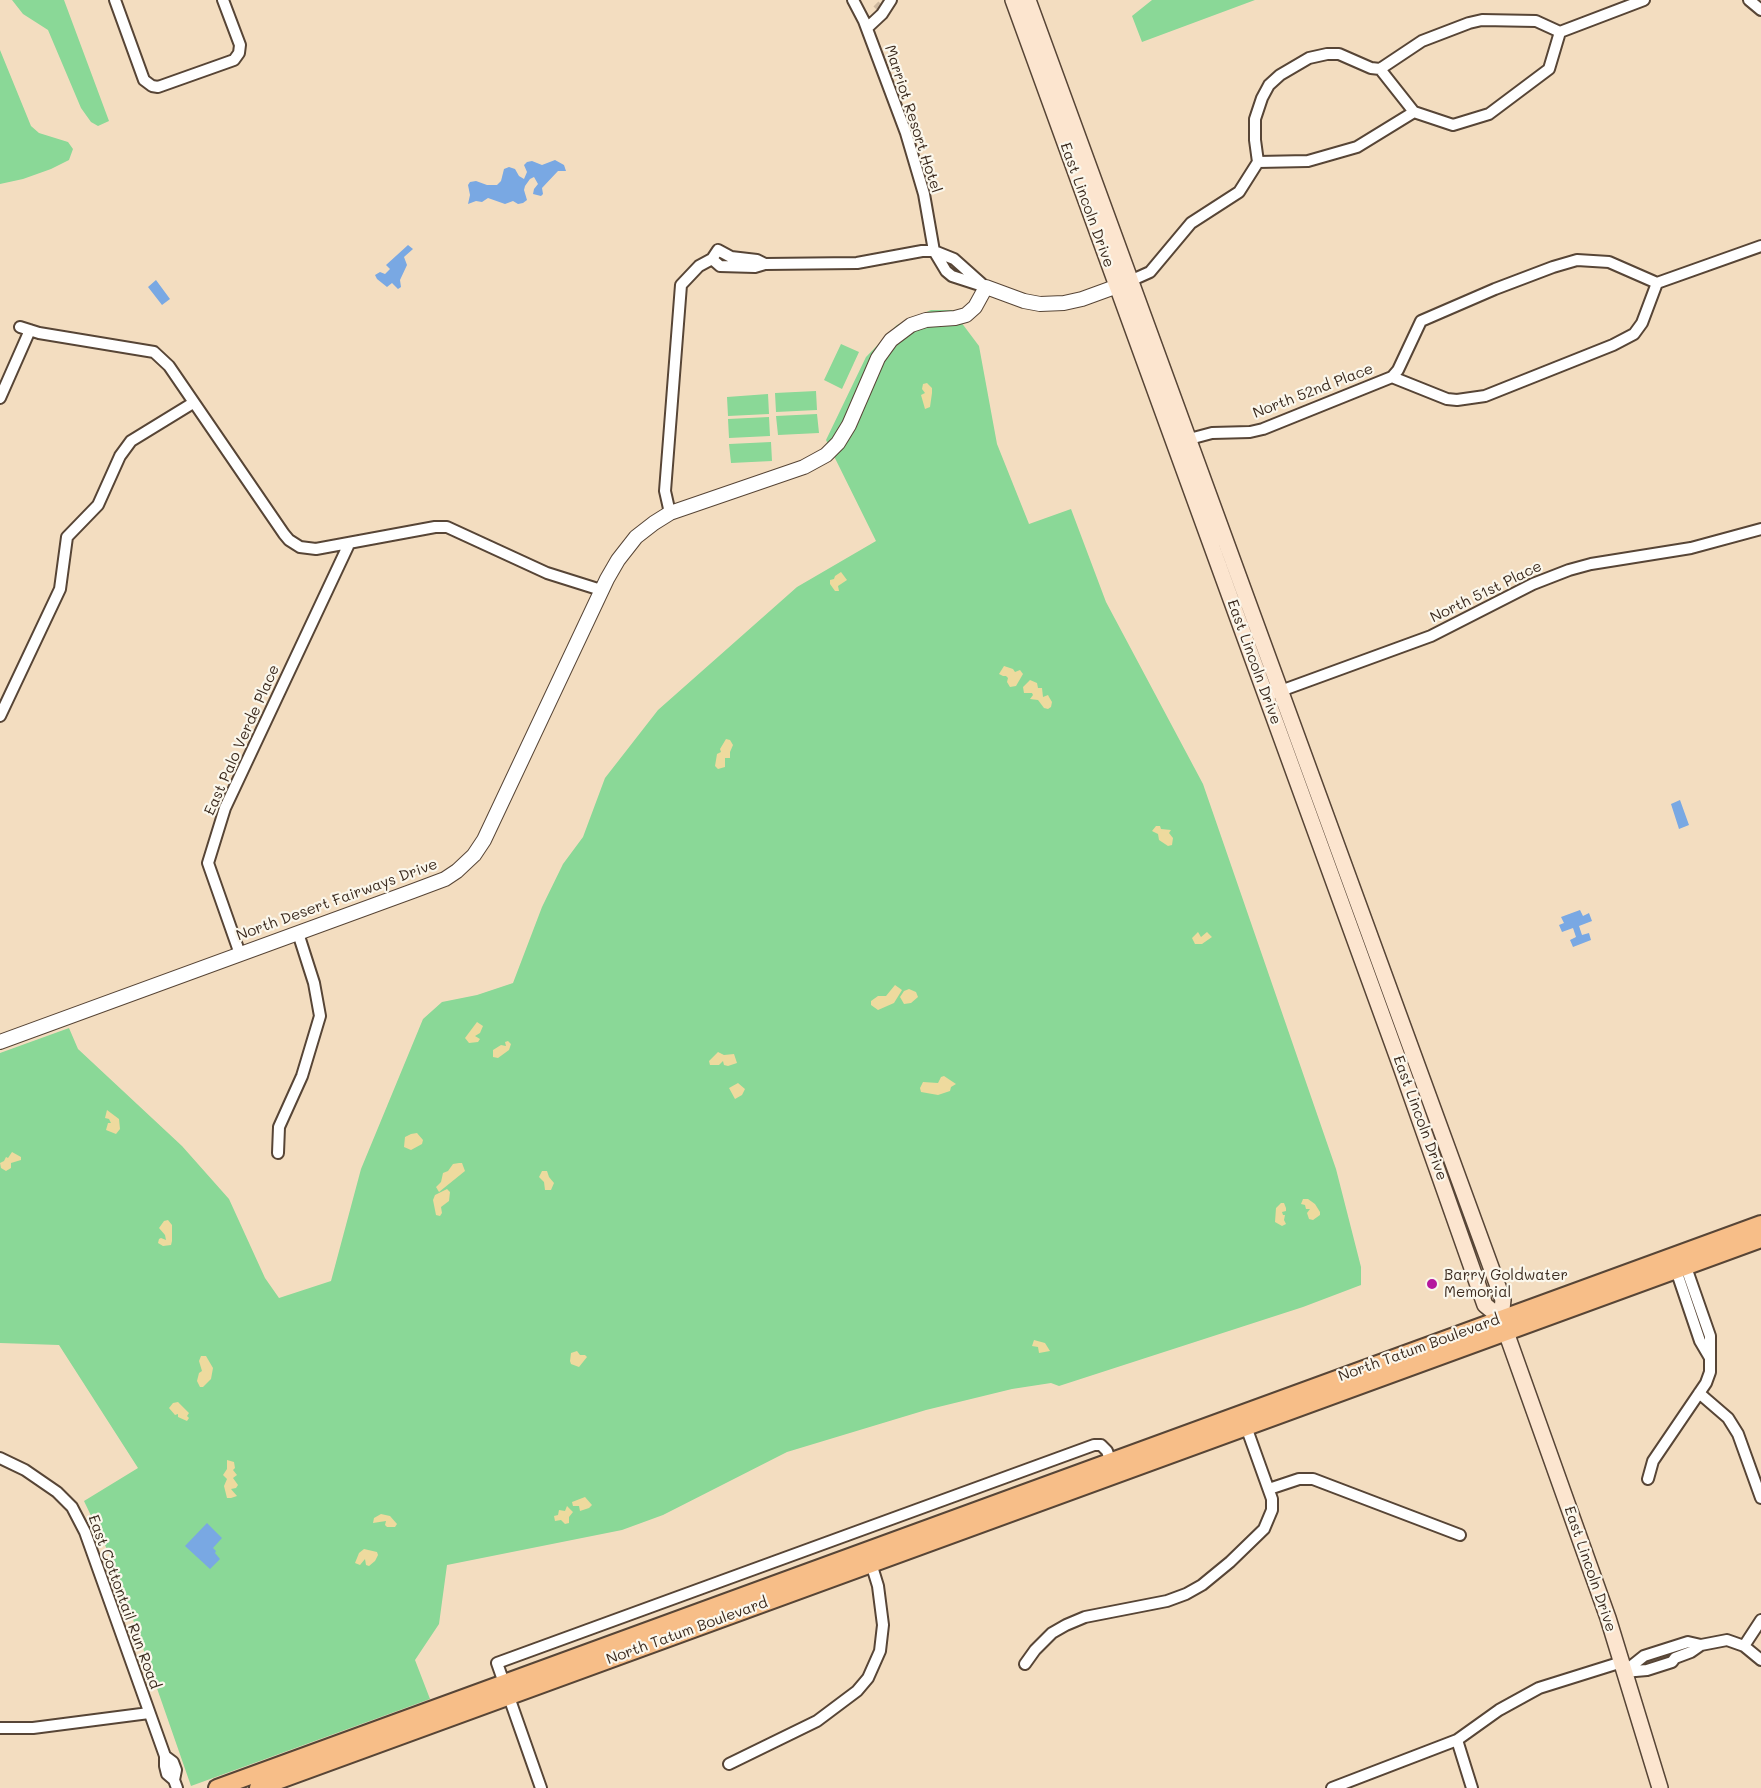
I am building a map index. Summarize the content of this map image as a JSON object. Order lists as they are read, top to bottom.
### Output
{
  "streets": {
    "main road": ["East Lincoln Drive", "North Tatum Boulevard"],
    "street": [
      "Marriot Resort Hotel",
      "North 52nd Place",
      "North 51st Place",
      "East Palo Verde Place",
      "North Desert Fairways Drive",
      "East Cottontail Run Road"
    ]
  },
  "crossings": [
    ["East Lincoln Drive", "North 52nd Place"],
    ["East Lincoln Drive", "North 51st Place"],
    ["East Lincoln Drive", "North Tatum Boulevard"],
    ["East Palo Verde Place", "North Desert Fairways Drive"]
  ],
  "places": ["Barry Goldwater Memorial"]
}
